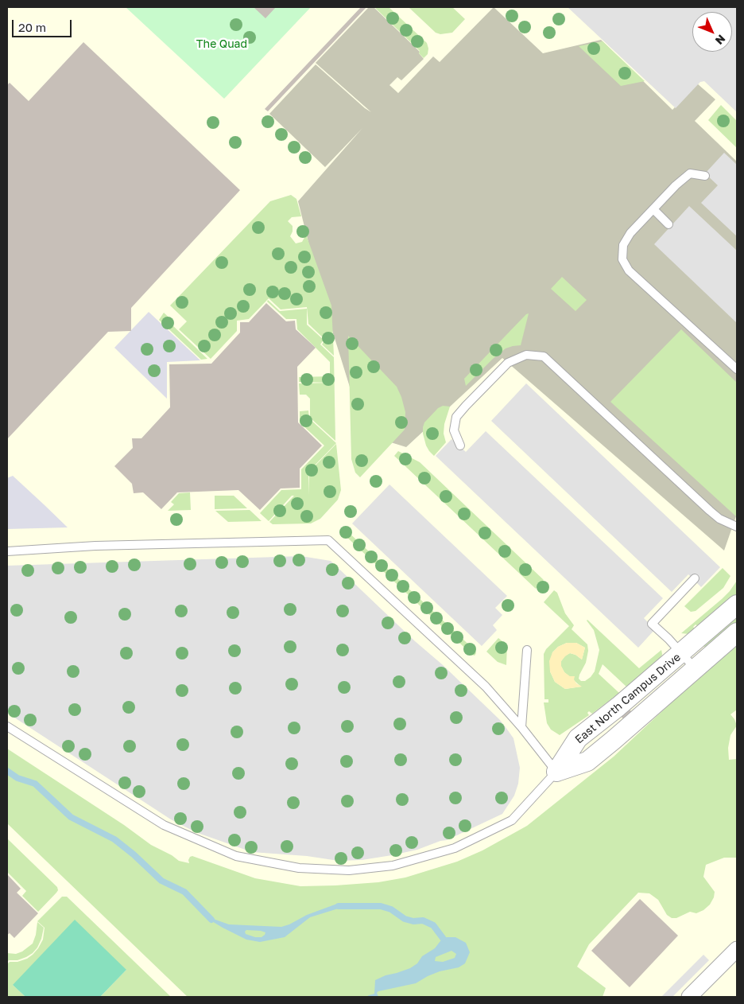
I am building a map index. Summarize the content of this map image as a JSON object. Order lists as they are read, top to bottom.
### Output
{
  "streets": {
    "street": ["East North Campus Drive"]
  },
  "parks": ["The Quad"],
  "scale_bar": "20 m",
  "north": "bottom right"
}
